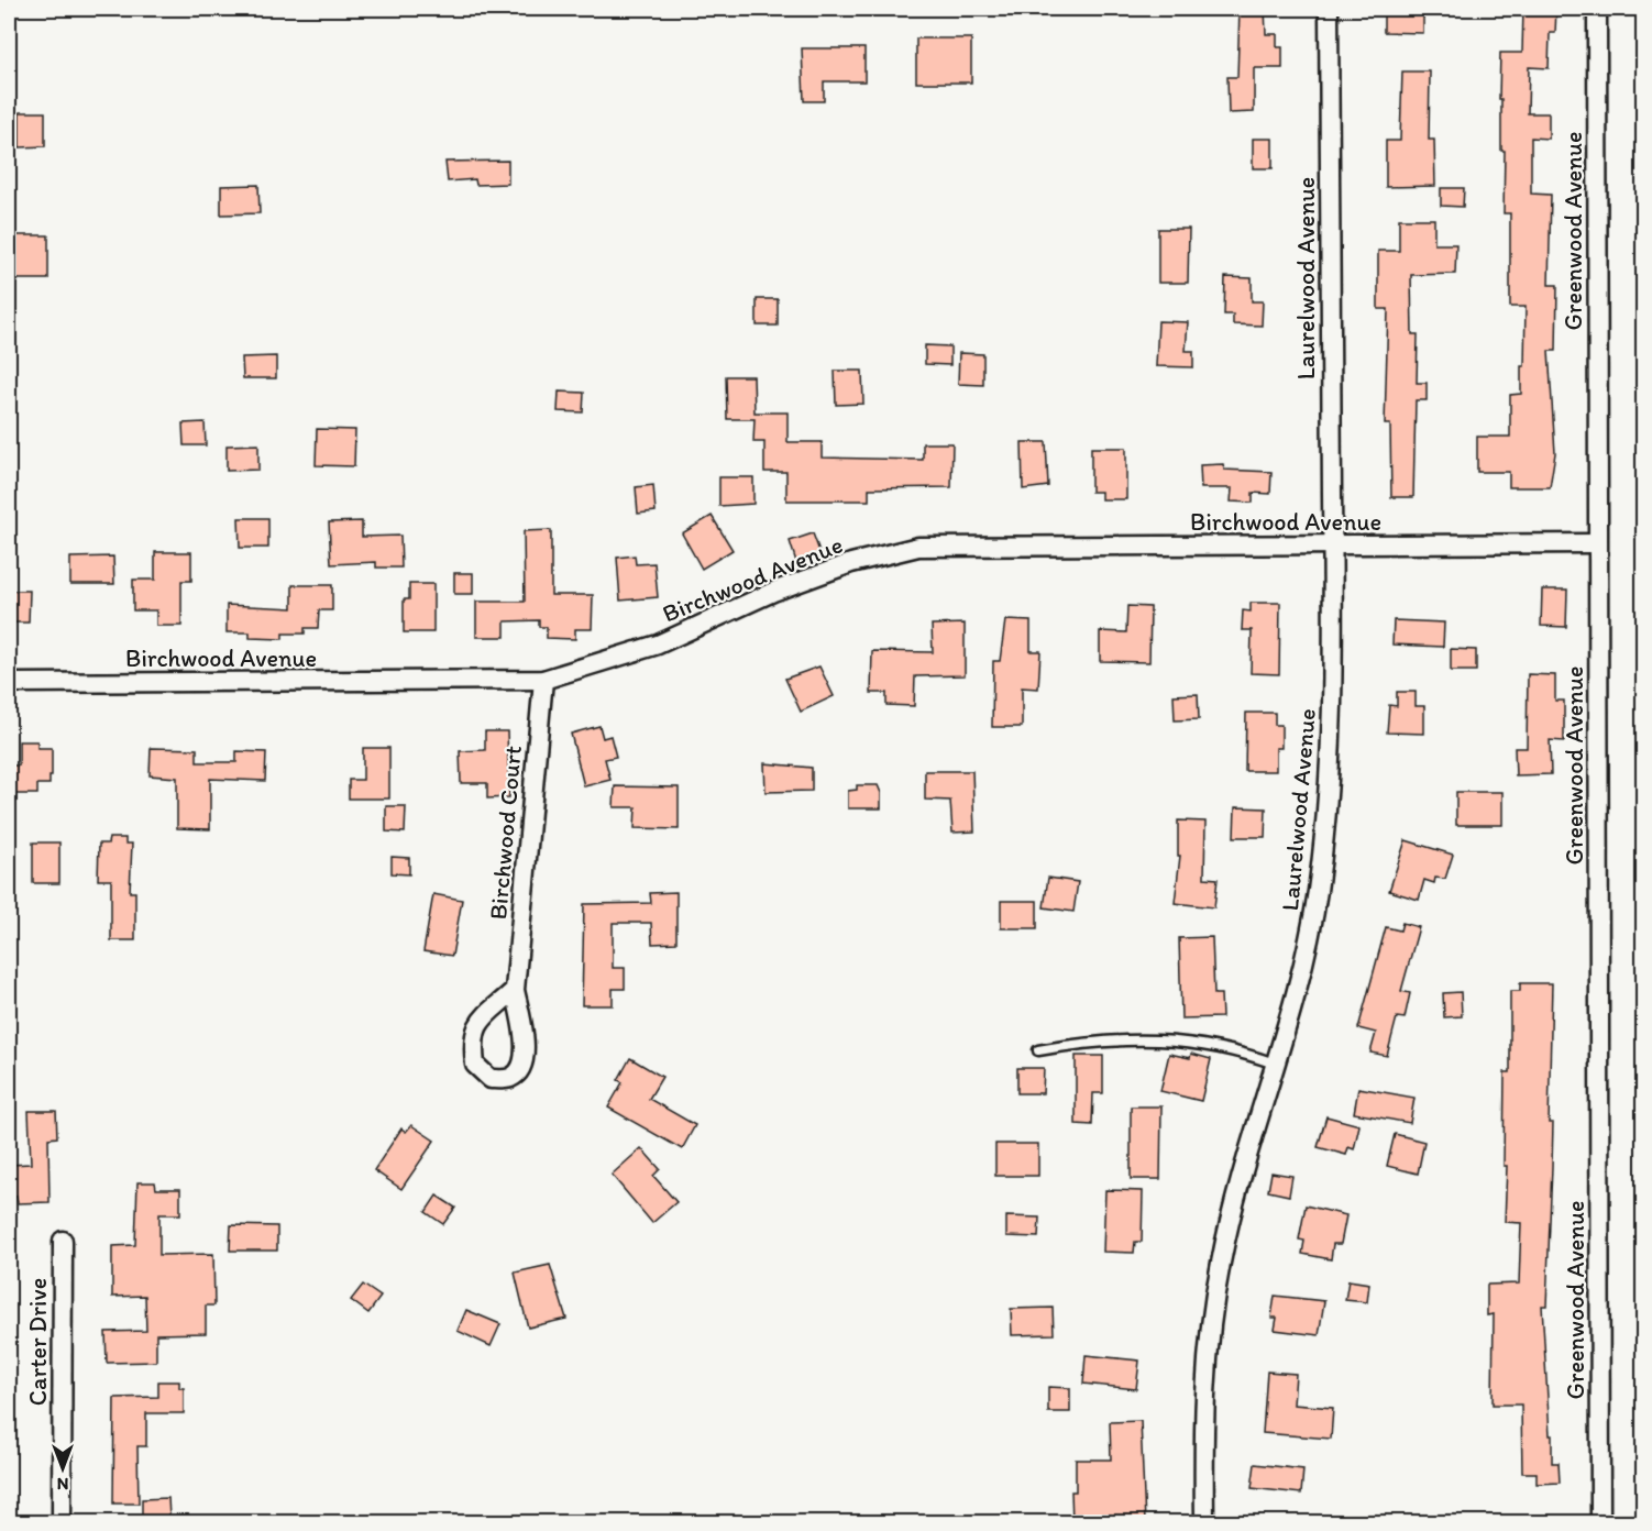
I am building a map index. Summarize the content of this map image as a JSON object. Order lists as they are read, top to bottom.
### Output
{
  "streets": {
    "street": [
      "Greenwood Avenue",
      "Laurelwood Avenue",
      "Birchwood Avenue",
      "Birchwood Court",
      "Carter Drive"
    ]
  },
  "crossings": [
    ["Greenwood Avenue", "Birchwood Avenue"],
    ["Laurelwood Avenue", "Birchwood Avenue"],
    ["Birchwood Avenue", "Birchwood Court"]
  ],
  "north": "bottom"
}
